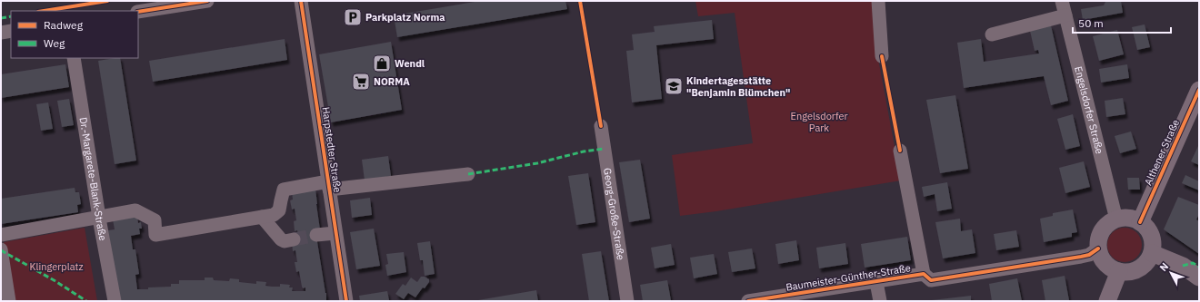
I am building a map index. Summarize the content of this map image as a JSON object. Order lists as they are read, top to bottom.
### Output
{
  "streets": {
    "main road": ["Althener Straße"],
    "street": [
      "Engelsdorfer Straße",
      "Harpstedter Straße",
      "Dr.-Margarete-Blank-Straße",
      "Georg-Große-Straße",
      "Baumeister-Günther-Straße"
    ]
  },
  "crossings": [
    ["Engelsdorfer Straße", "Althener Straße"],
    ["Engelsdorfer Straße", "Baumeister-Günther-Straße"],
    ["Althener Straße", "Baumeister-Günther-Straße"]
  ],
  "parks": ["Engelsdorfer Park", "Klingerplatz"],
  "places": {
    "parking": ["Parkplatz Norma"],
    "shop": ["Wendl"],
    "supermarket": ["NORMA"],
    "school or university": ["Kindertagesstätte \"Benjamin Blümchen\""]
  },
  "legend": ["Radweg", "Weg"],
  "scale_bar": "50 m",
  "north": "top left"
}
